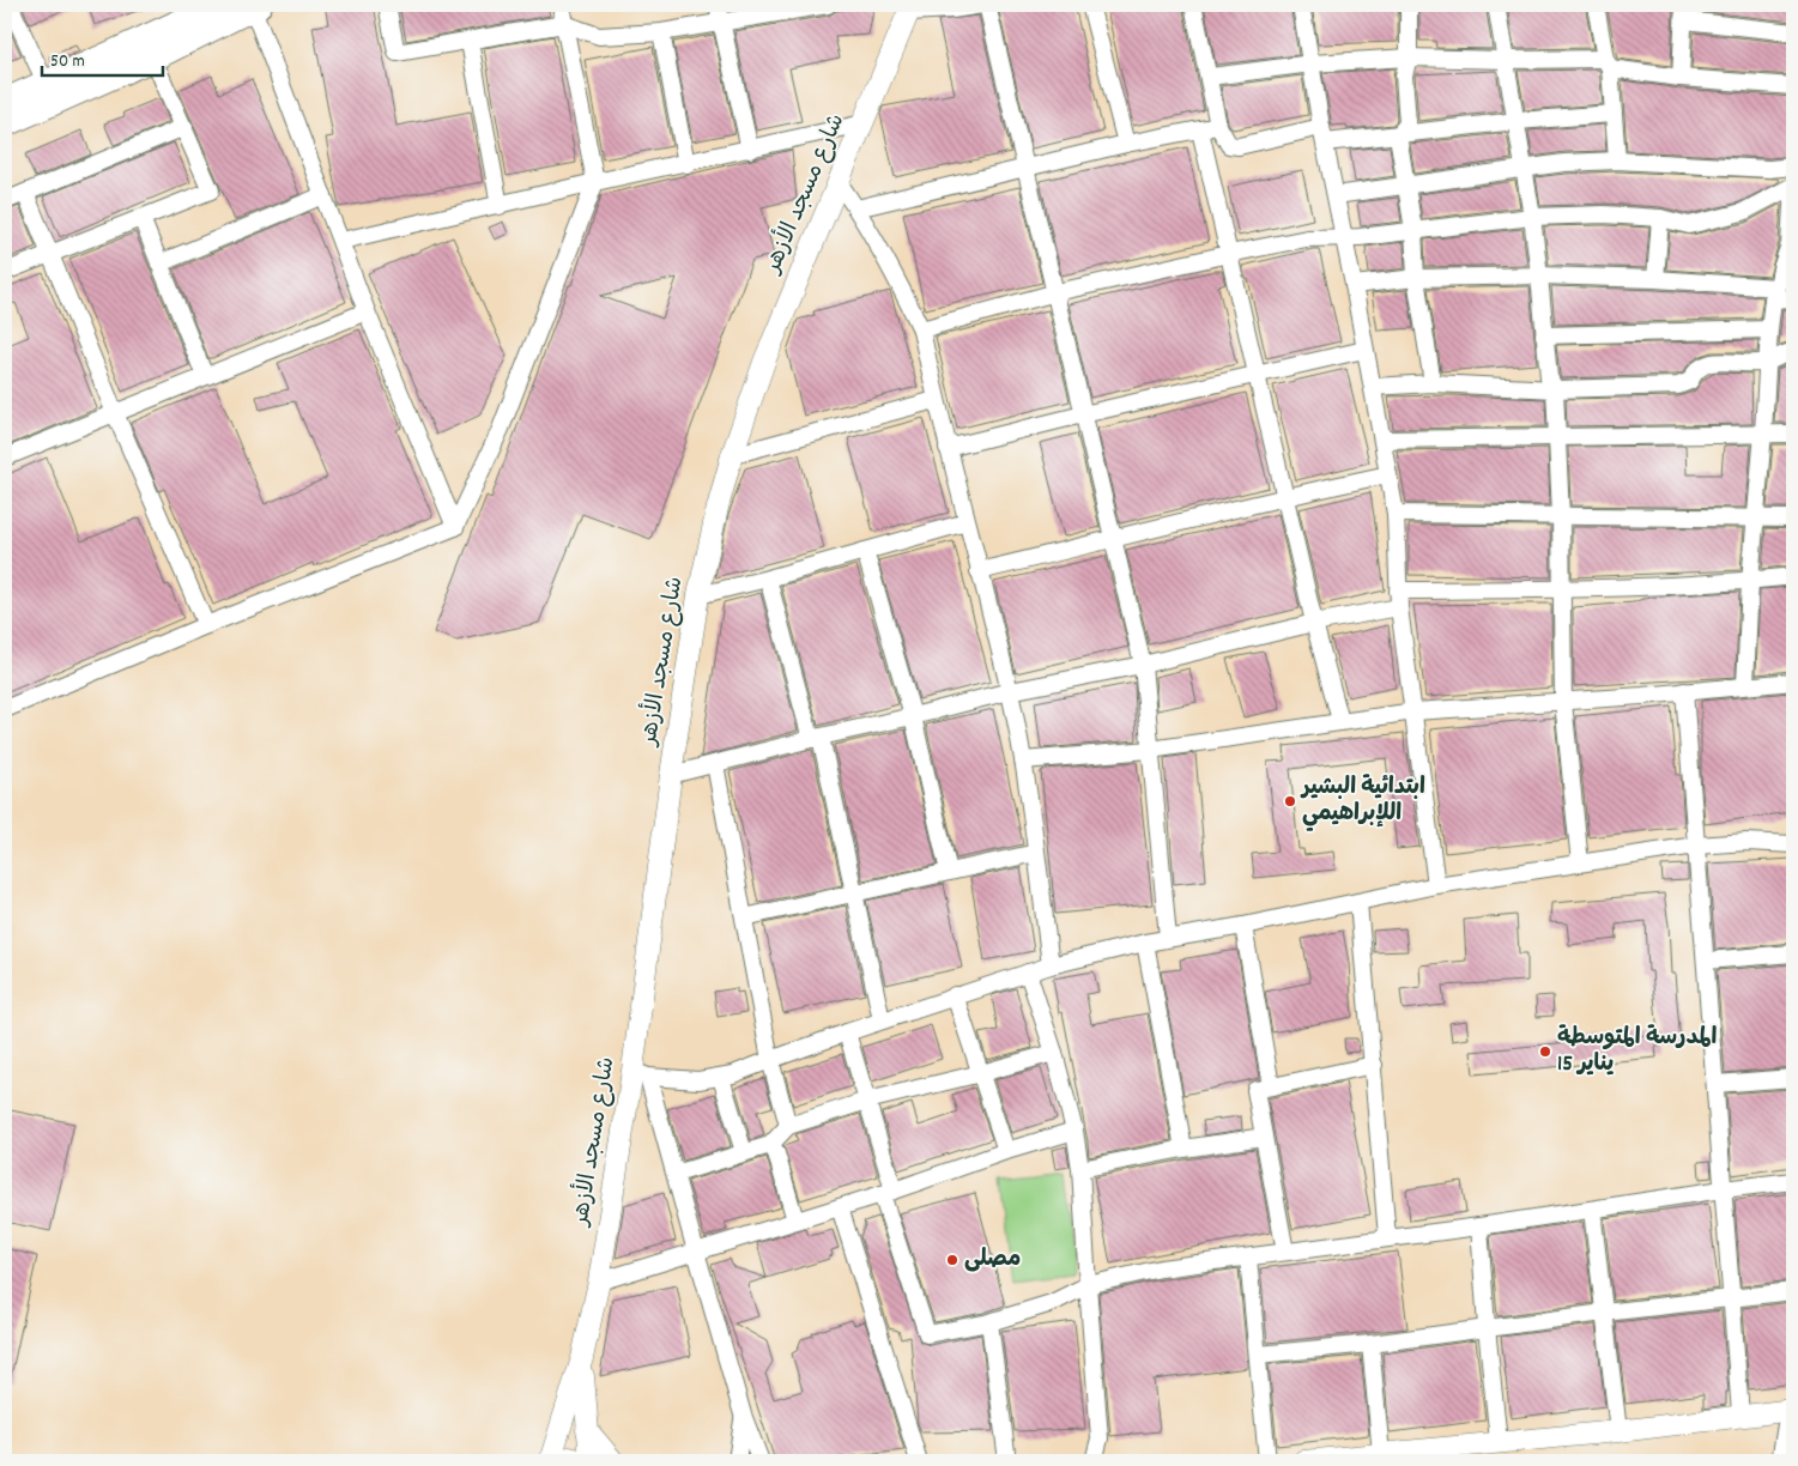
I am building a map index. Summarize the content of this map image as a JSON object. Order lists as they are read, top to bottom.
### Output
{
  "streets": {
    "street": ["شارع مسجد الأزهر"]
  },
  "places": ["ابتدائية البشير اللإبراهيمي", "المدرسة المتوسطة 15 يناير", "مصلى"],
  "scale_bar": "50 m"
}
